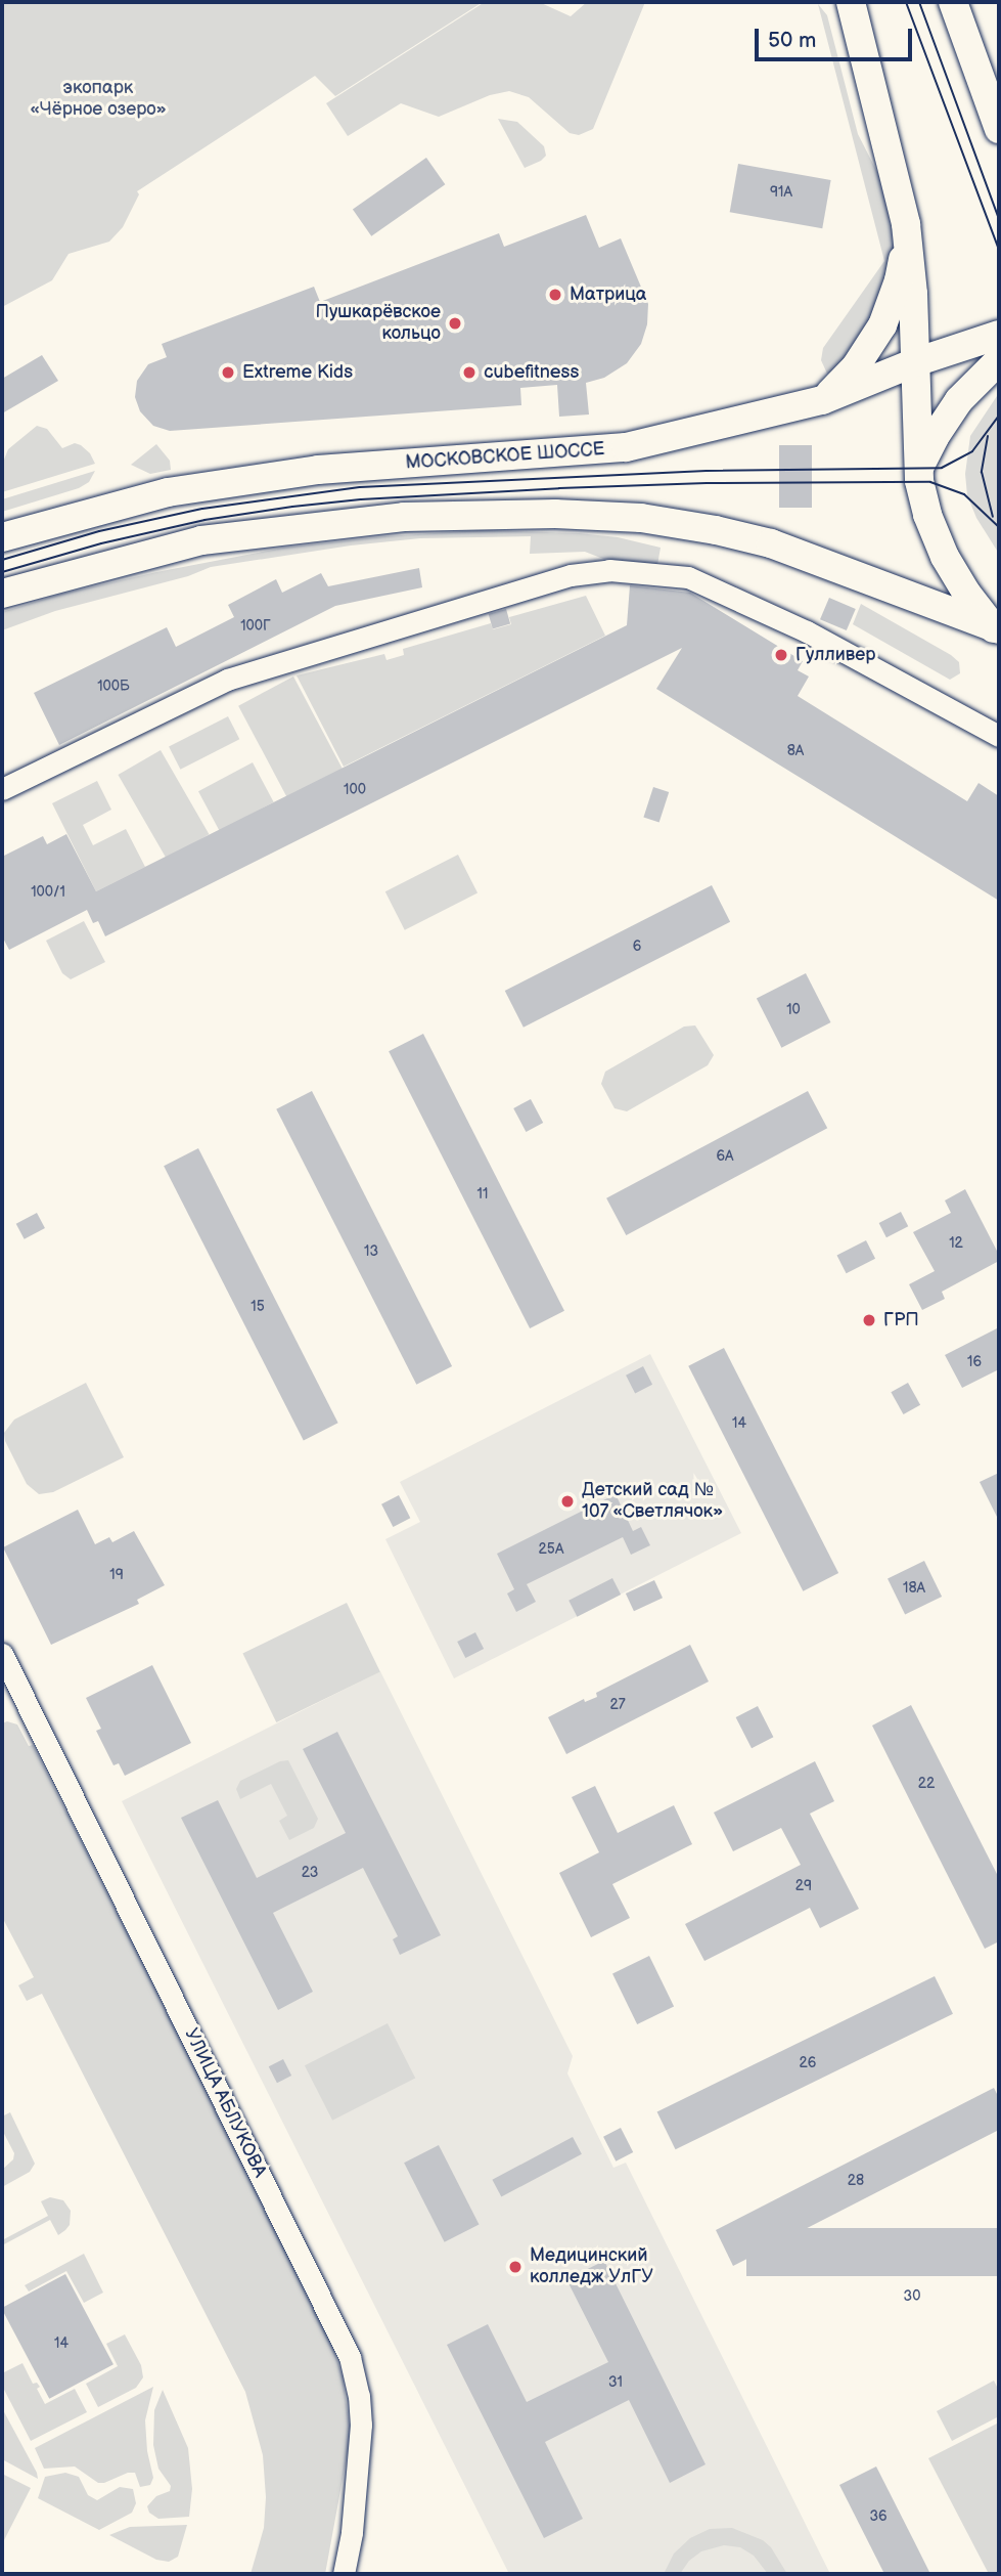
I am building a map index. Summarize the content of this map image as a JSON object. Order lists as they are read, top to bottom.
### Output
{
  "streets": {
    "main road": ["МОСКОВСКОЕ ШОССЕ"],
    "street": ["УЛИЦА АБЛУКОВА"]
  },
  "parks": ["экопарк «Чёрное озеро»"],
  "places": [
    "Матрица",
    "Пушкарёвское кольцо",
    "Extreme Kids",
    "cubefitness",
    "Гулливер",
    "ГРП",
    "Детский сад № 107 «Светлячок»",
    "Медицинский колледж УлГУ"
  ],
  "house_numbers": [
    "91А",
    "100Г",
    "100Б",
    "8А",
    "100",
    "100/1",
    "6",
    "10",
    "6А",
    "11",
    "12",
    "13",
    "15",
    "16",
    "14",
    "25А",
    "19",
    "18А",
    "27",
    "22",
    "23",
    "29",
    "26",
    "28",
    "30",
    "14",
    "31",
    "36"
  ],
  "scale_bar": "50 m"
}
